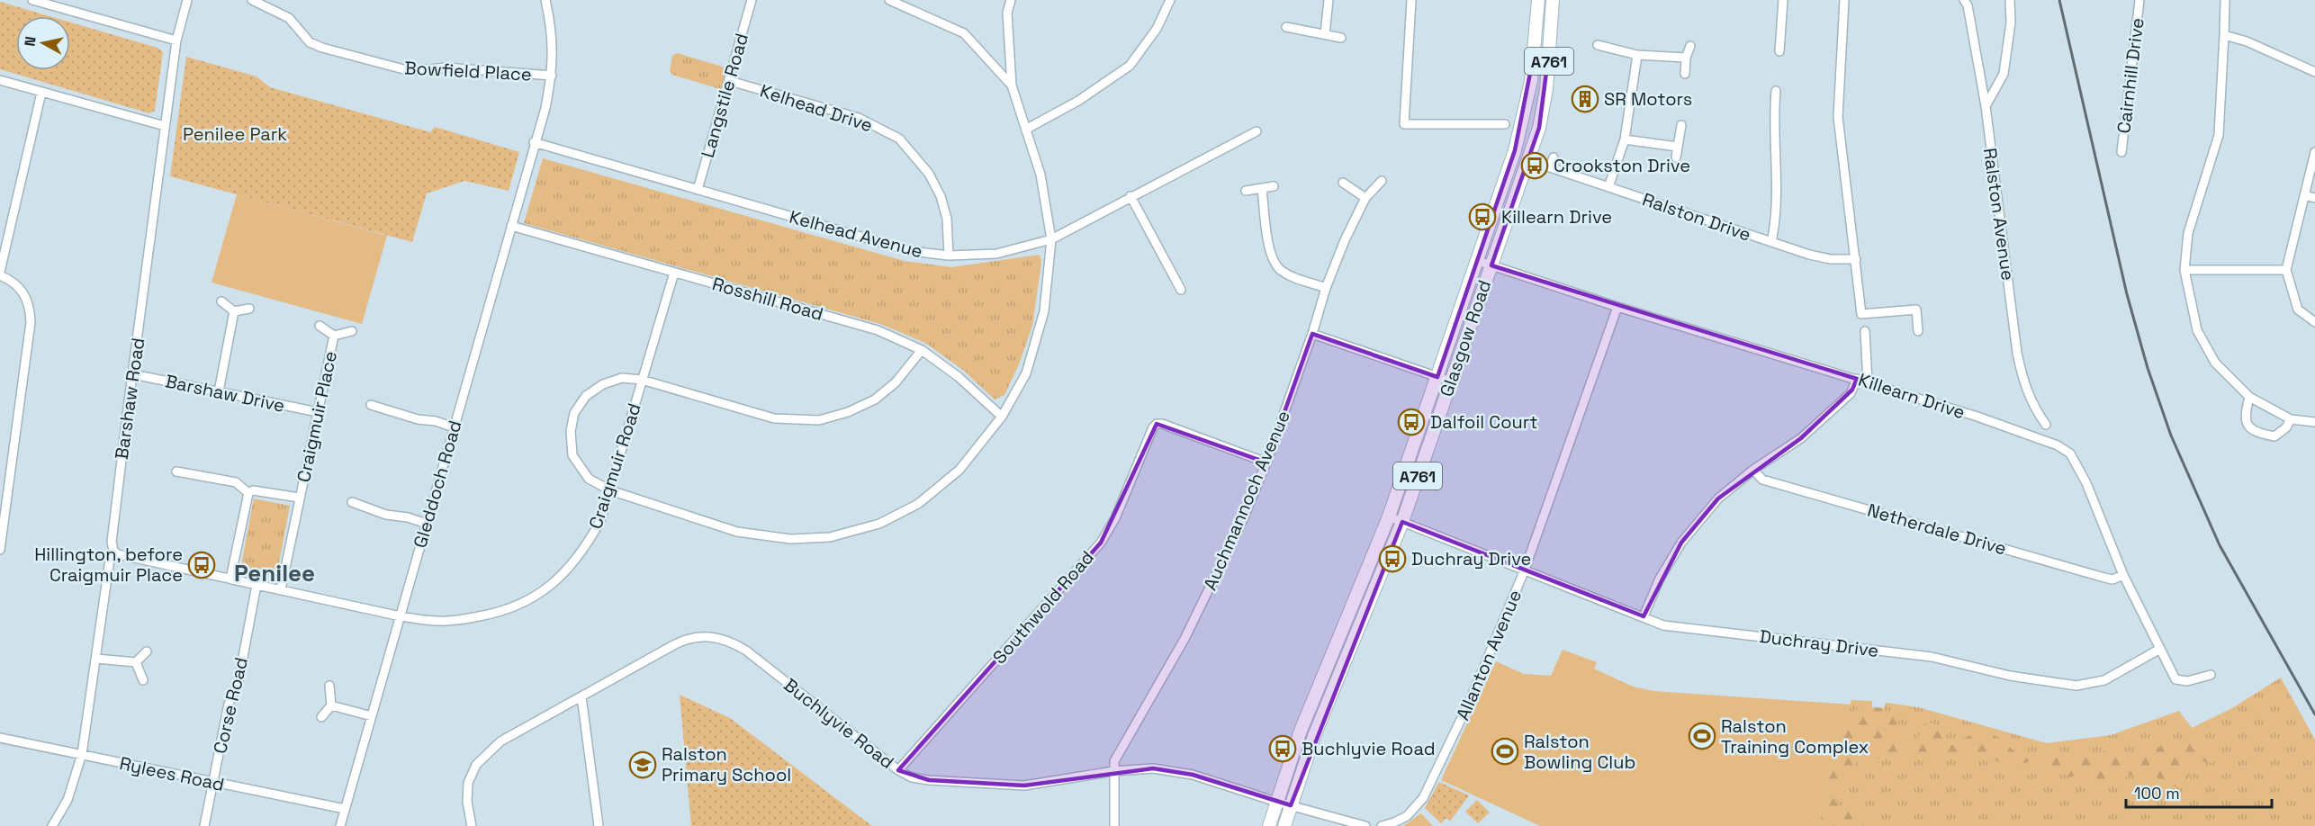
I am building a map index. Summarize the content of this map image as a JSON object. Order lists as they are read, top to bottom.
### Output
{
  "streets": {
    "main road": ["A761", "Glasgow Road"],
    "street": [
      "Bowfield Place",
      "Cairnhill Drive",
      "Langstile Road",
      "Kelhead Drive",
      "Ralston Avenue",
      "Ralston Drive",
      "Kelhead Avenue",
      "Rosshill Road",
      "Barshaw Drive",
      "Killearn Drive",
      "Barshaw Road",
      "Craigmuir Place",
      "Craigmuir Road",
      "Gleddoch Road",
      "Auchmannoch Avenue",
      "Netherdale Drive",
      "Southwold Road",
      "Duchray Drive",
      "Allanton Avenue",
      "Corse Road",
      "Buchlyvie Road",
      "Rylees Road"
    ]
  },
  "crossings": [
    ["A761", "Glasgow Road"],
    ["Bowfield Place", "Gleddoch Road"],
    ["Langstile Road", "Kelhead Drive"],
    ["Langstile Road", "Kelhead Avenue"],
    ["Kelhead Drive", "Kelhead Avenue"],
    ["Kelhead Avenue", "Gleddoch Road"],
    ["Rosshill Road", "Craigmuir Road"],
    ["Rosshill Road", "Gleddoch Road"],
    ["Glasgow Road", "Killearn Drive"],
    ["Glasgow Road", "Duchray Drive"],
    ["Glasgow Road", "Buchlyvie Road"],
    ["Barshaw Drive", "Barshaw Road"],
    ["Barshaw Drive", "Craigmuir Place"],
    ["Killearn Drive", "Netherdale Drive"],
    ["Killearn Drive", "Duchray Drive"],
    ["Killearn Drive", "Allanton Avenue"],
    ["Barshaw Road", "Craigmuir Road"],
    ["Barshaw Road", "Rylees Road"],
    ["Craigmuir Place", "Craigmuir Road"],
    ["Craigmuir Road", "Gleddoch Road"],
    ["Craigmuir Road", "Corse Road"],
    ["Gleddoch Road", "Rylees Road"],
    ["Auchmannoch Avenue", "Southwold Road"],
    ["Auchmannoch Avenue", "Buchlyvie Road"],
    ["Southwold Road", "Buchlyvie Road"],
    ["Duchray Drive", "Allanton Avenue"],
    ["Corse Road", "Rylees Road"]
  ],
  "districts": ["Penilee"],
  "parks": ["Penilee Park"],
  "places": {
    "building": ["SR Motors"],
    "bus stop": [
      "Crookston Drive",
      "Killearn Drive",
      "Dalfoil Court",
      "Duchray Drive",
      "Hillington, before Craigmuir Place",
      "Buchlyvie Road"
    ],
    "sports": ["Ralston Training Complex", "Ralston Bowling Club"],
    "school or university": ["Ralston Primary School"]
  },
  "scale_bar": "100 m",
  "north": "left"
}
